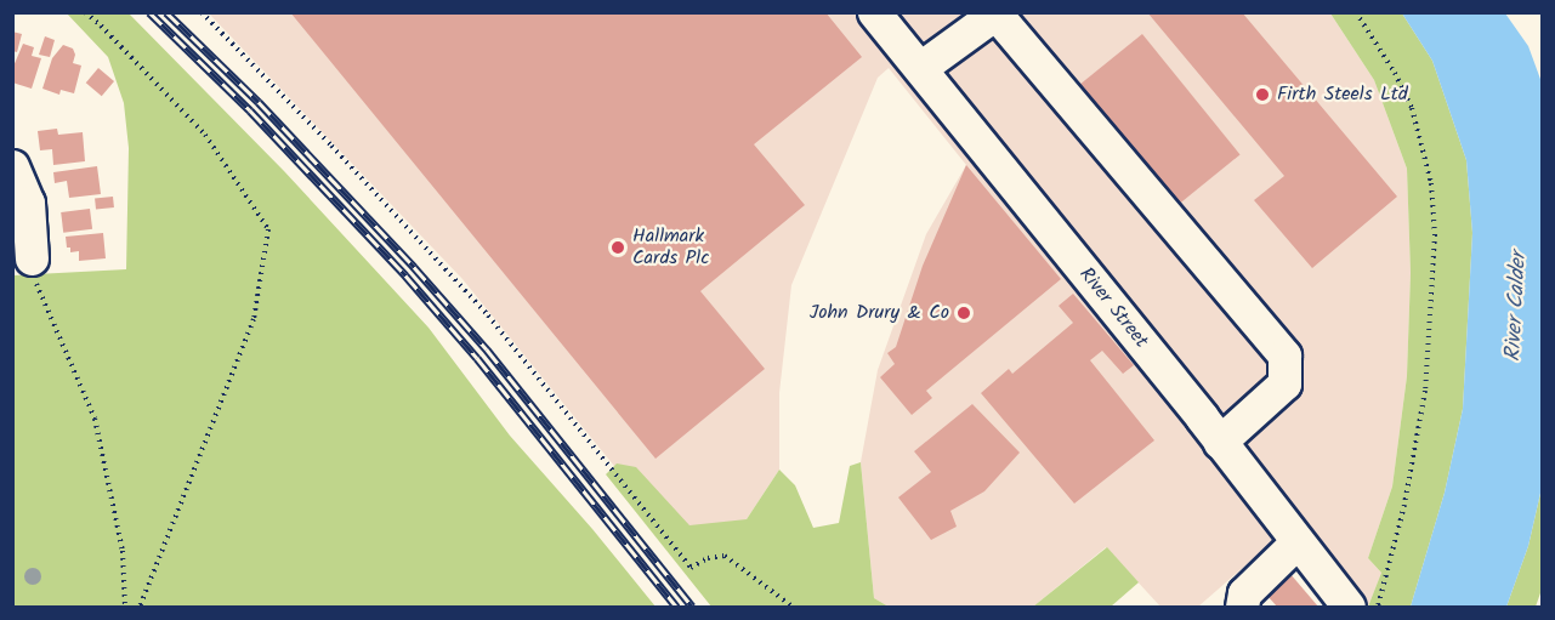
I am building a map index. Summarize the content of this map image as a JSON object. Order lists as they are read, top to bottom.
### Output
{
  "streets": {
    "street": ["River Street"]
  },
  "water": ["River Calder"],
  "places": ["Firth Steels Ltd", "Hallmark Cards Plc", "John Drury & Co"]
}
